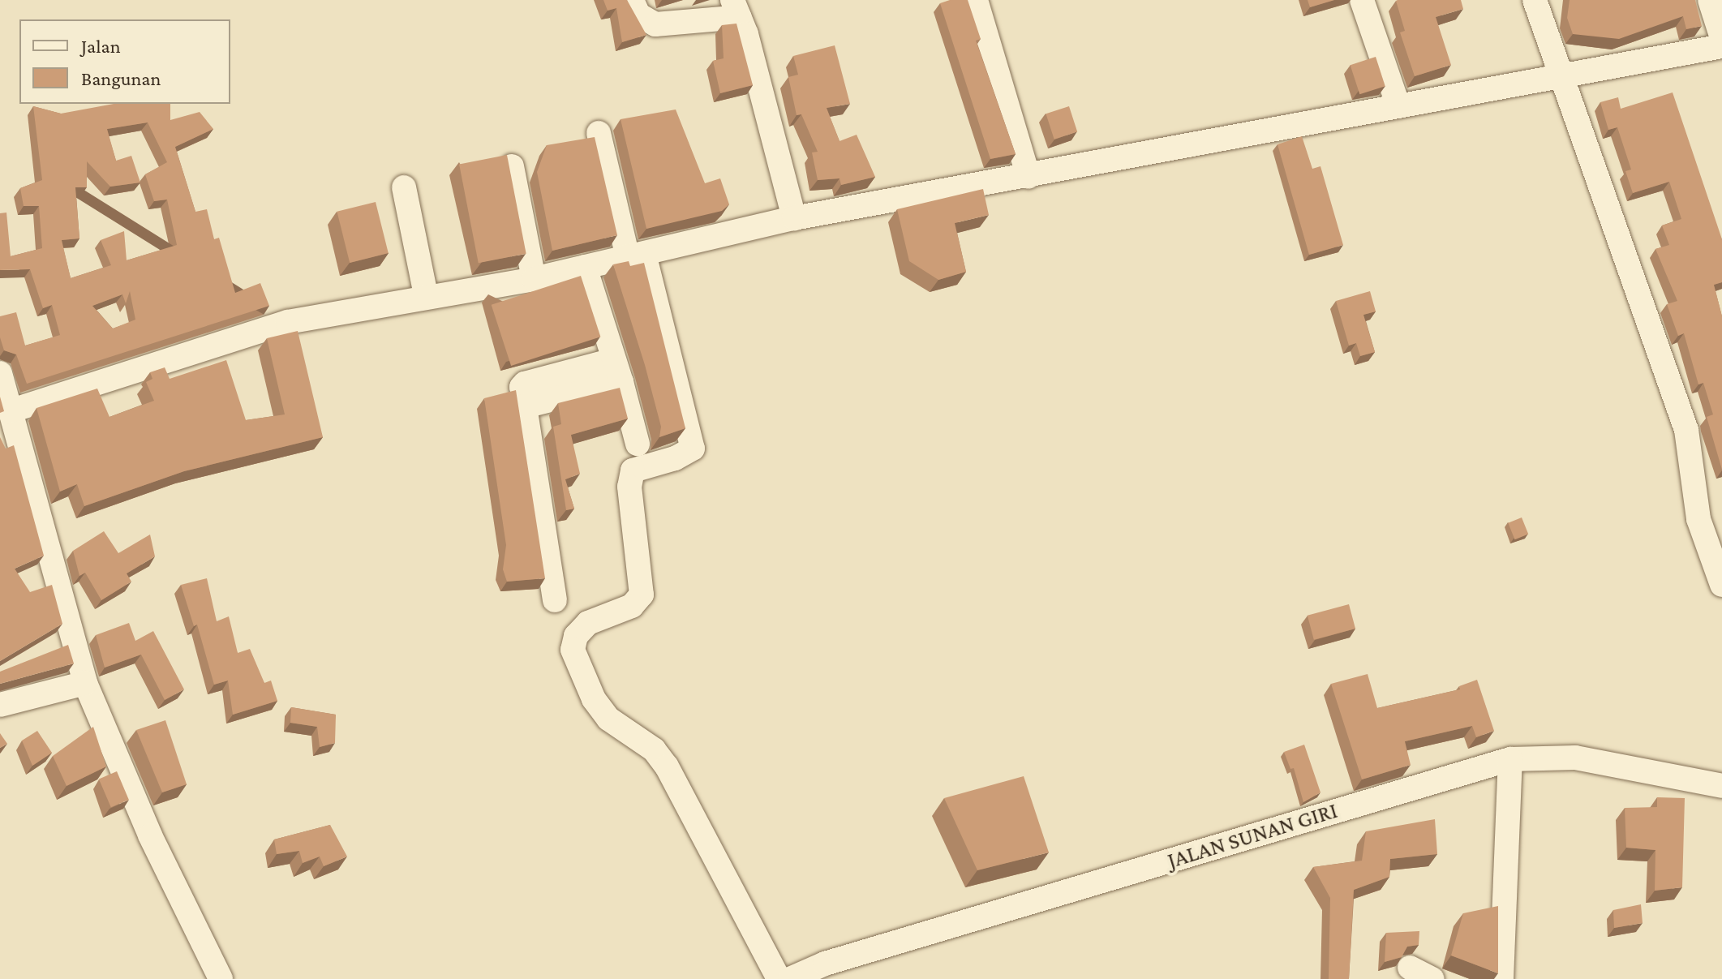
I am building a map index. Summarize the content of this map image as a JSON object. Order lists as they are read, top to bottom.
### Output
{
  "streets": {
    "street": ["JALAN SUNAN GIRI"]
  },
  "legend": ["Jalan", "Bangunan"]
}
